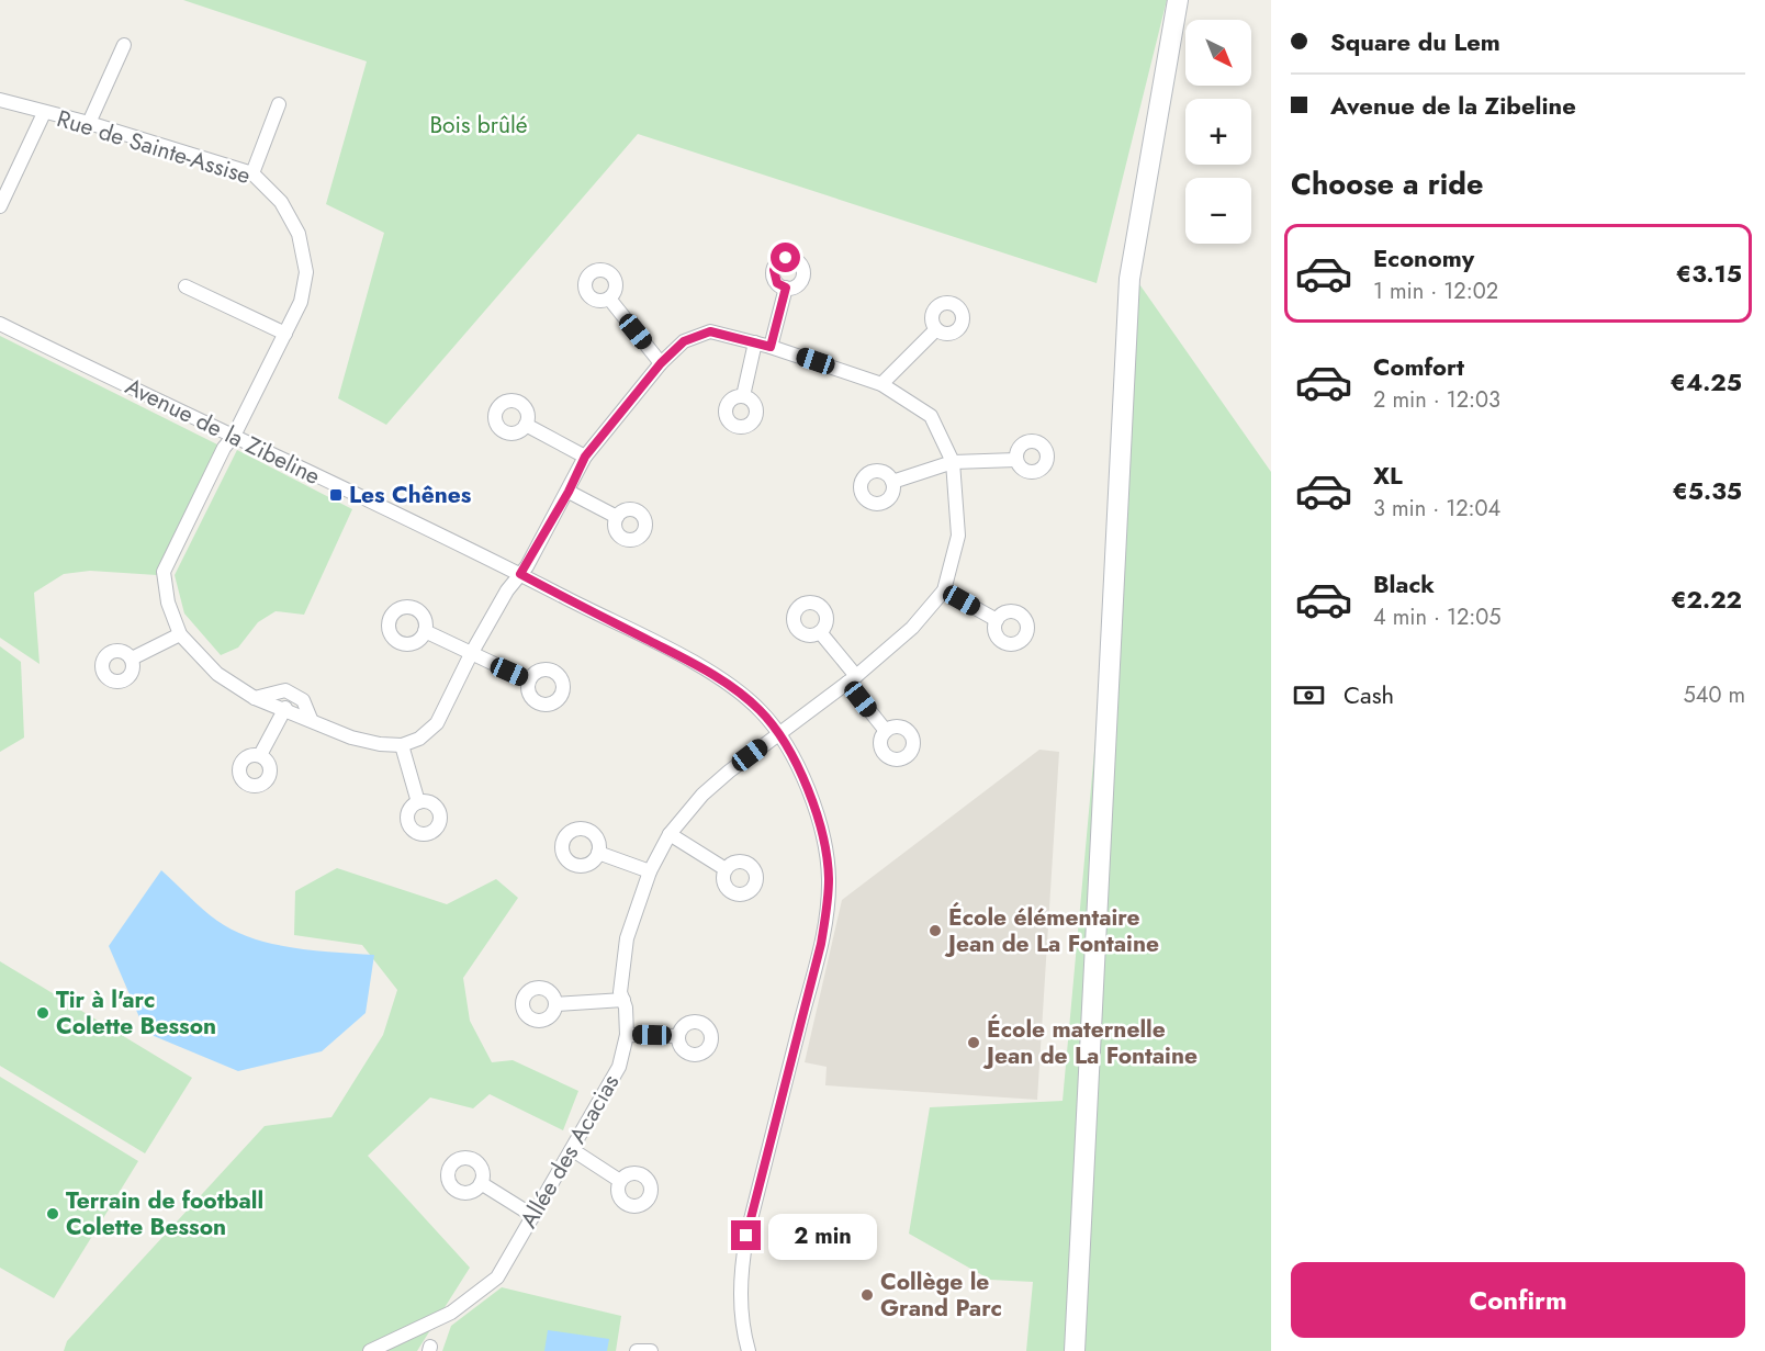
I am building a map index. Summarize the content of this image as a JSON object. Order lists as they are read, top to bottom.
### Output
{
  "streets": {
    "street": ["Rue de Sainte-Assise", "Avenue de la Zibeline", "Allée des Acacias"]
  },
  "crossings": [
    ["Rue de Sainte-Assise", "Avenue de la Zibeline"],
    ["Avenue de la Zibeline", "Allée des Acacias"]
  ],
  "parks": ["Bois brûlé"],
  "places": {
    "transit": ["Les Chênes"],
    "other": [
      "École élémentaire Jean de La Fontaine",
      "Tir à l'arc Colette Besson",
      "École maternelle Jean de La Fontaine",
      "Terrain de football Colette Besson",
      "Collège le Grand Parc"
    ]
  },
  "north": "bottom right",
  "page": {
    "banner": ["Square du Lem", "Avenue de la Zibeline"],
    "map_buttons": ["+", "−"],
    "heading": "Choose a ride",
    "list": [
      {
        "name": "Economy",
        "note": "1 min · 12:02",
        "value": "€3.15"
      },
      {
        "name": "Comfort",
        "note": "2 min · 12:03",
        "value": "€4.25"
      },
      {
        "name": "XL",
        "note": "3 min · 12:04",
        "value": "€5.35"
      },
      {
        "name": "Black",
        "note": "4 min · 12:05",
        "value": "€2.22"
      }
    ],
    "pay": ["Cash", "540 m"],
    "bubble": "2 min",
    "buttons": "Confirm"
  }
}
